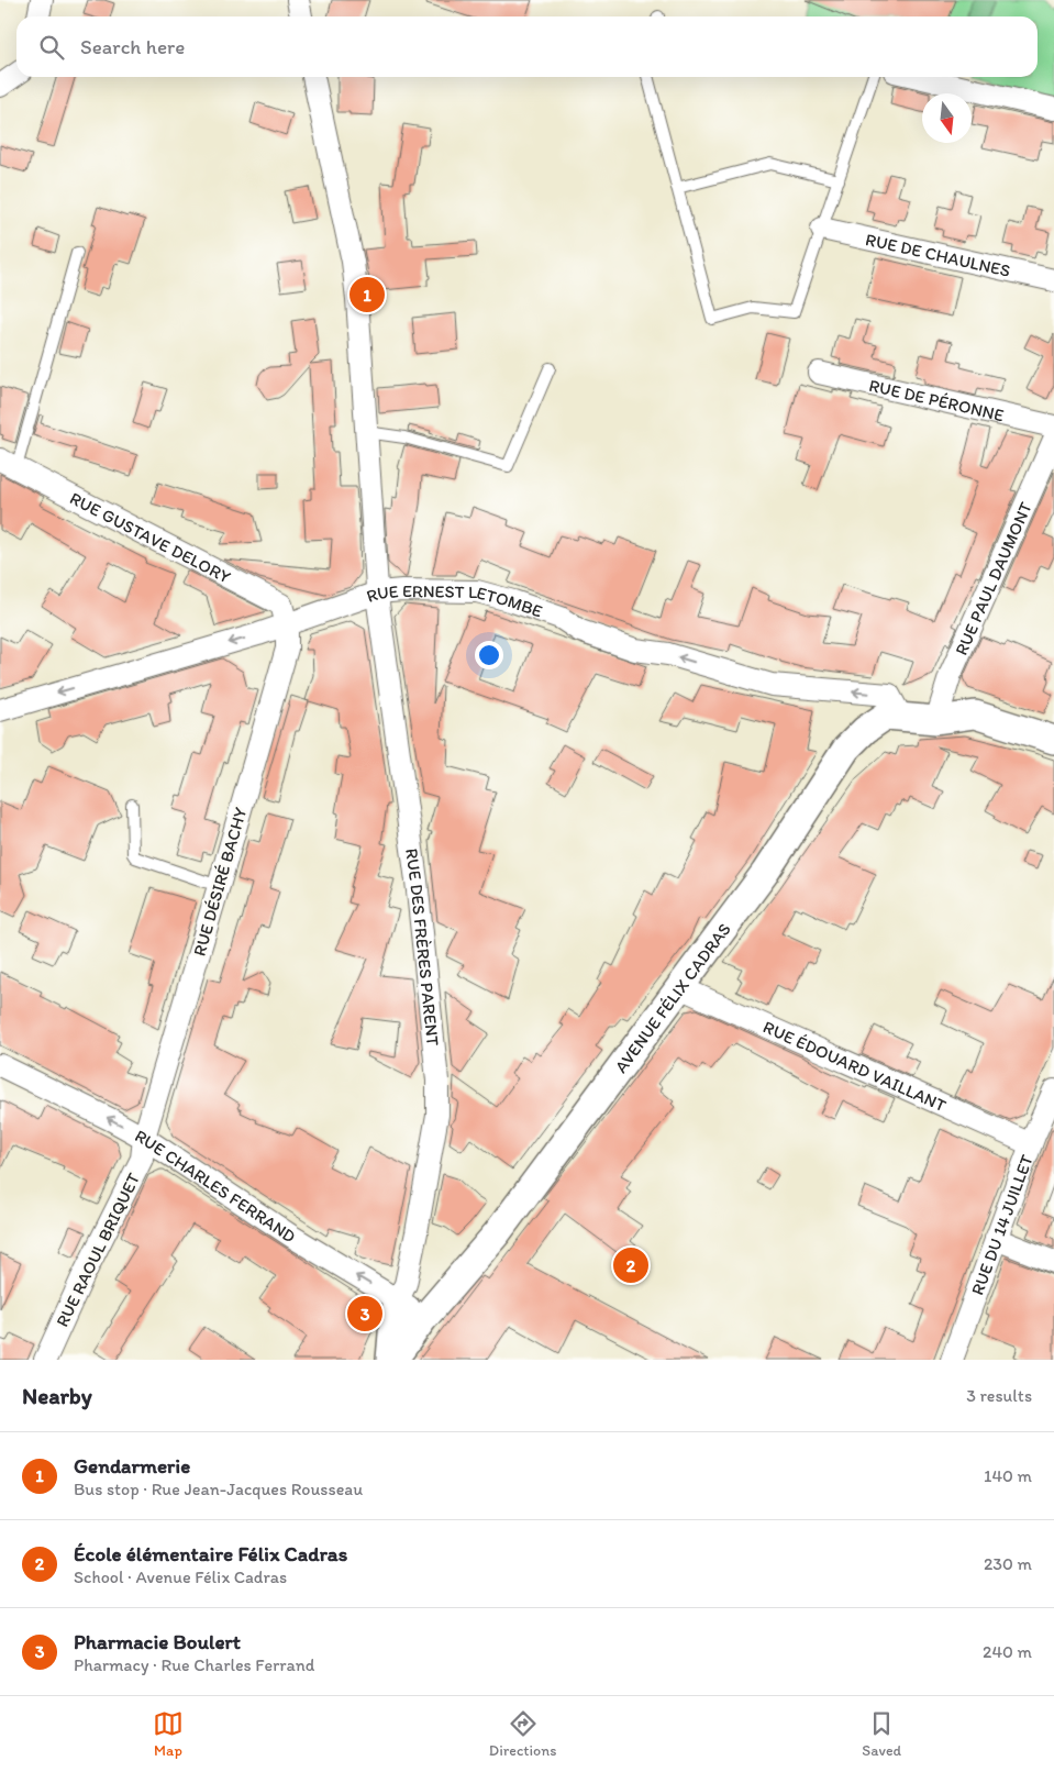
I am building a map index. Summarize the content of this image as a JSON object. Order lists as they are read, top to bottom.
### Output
{
  "streets": {
    "street": [
      "RUE DE CHAULNES",
      "RUE DE PÉRONNE",
      "RUE GUSTAVE DELORY",
      "RUE PAUL DAUMONT",
      "RUE ERNEST LETOMBE",
      "RUE DÉSIRÉ BACHY",
      "RUE DES FRÈRES PARENT",
      "AVENUE FÉLIX CADRAS",
      "RUE ÉDOUARD VAILLANT",
      "RUE CHARLES FERRAND",
      "RUE DU 14 JUILLET",
      "RUE RAOUL BRIQUET"
    ]
  },
  "crossings": [
    ["RUE GUSTAVE DELORY", "RUE ERNEST LETOMBE"],
    ["RUE GUSTAVE DELORY", "RUE DÉSIRÉ BACHY"],
    ["RUE PAUL DAUMONT", "AVENUE FÉLIX CADRAS"],
    ["RUE ERNEST LETOMBE", "RUE DÉSIRÉ BACHY"],
    ["RUE ERNEST LETOMBE", "RUE DES FRÈRES PARENT"],
    ["RUE ERNEST LETOMBE", "AVENUE FÉLIX CADRAS"],
    ["RUE DÉSIRÉ BACHY", "RUE CHARLES FERRAND"],
    ["RUE DÉSIRÉ BACHY", "RUE RAOUL BRIQUET"],
    ["RUE DES FRÈRES PARENT", "RUE CHARLES FERRAND"],
    ["AVENUE FÉLIX CADRAS", "RUE ÉDOUARD VAILLANT"],
    ["AVENUE FÉLIX CADRAS", "RUE CHARLES FERRAND"],
    ["RUE ÉDOUARD VAILLANT", "RUE DU 14 JUILLET"],
    ["RUE CHARLES FERRAND", "RUE RAOUL BRIQUET"]
  ],
  "one_way": ["RUE ERNEST LETOMBE", "RUE CHARLES FERRAND"],
  "north": "bottom",
  "page": {
    "search": "Search here",
    "pins": ["1", "2", "3"],
    "heading": ["Nearby", "3 results"],
    "list": [
      {
        "mark": "1",
        "name": "Gendarmerie",
        "note": "Bus stop · Rue Jean-Jacques Rousseau",
        "value": "140 m"
      },
      {
        "mark": "2",
        "name": "École élémentaire Félix Cadras",
        "note": "School · Avenue Félix Cadras",
        "value": "230 m"
      },
      {
        "mark": "3",
        "name": "Pharmacie Boulert",
        "note": "Pharmacy · Rue Charles Ferrand",
        "value": "240 m"
      }
    ],
    "nav": ["Map", "Directions", "Saved"]
  }
}
